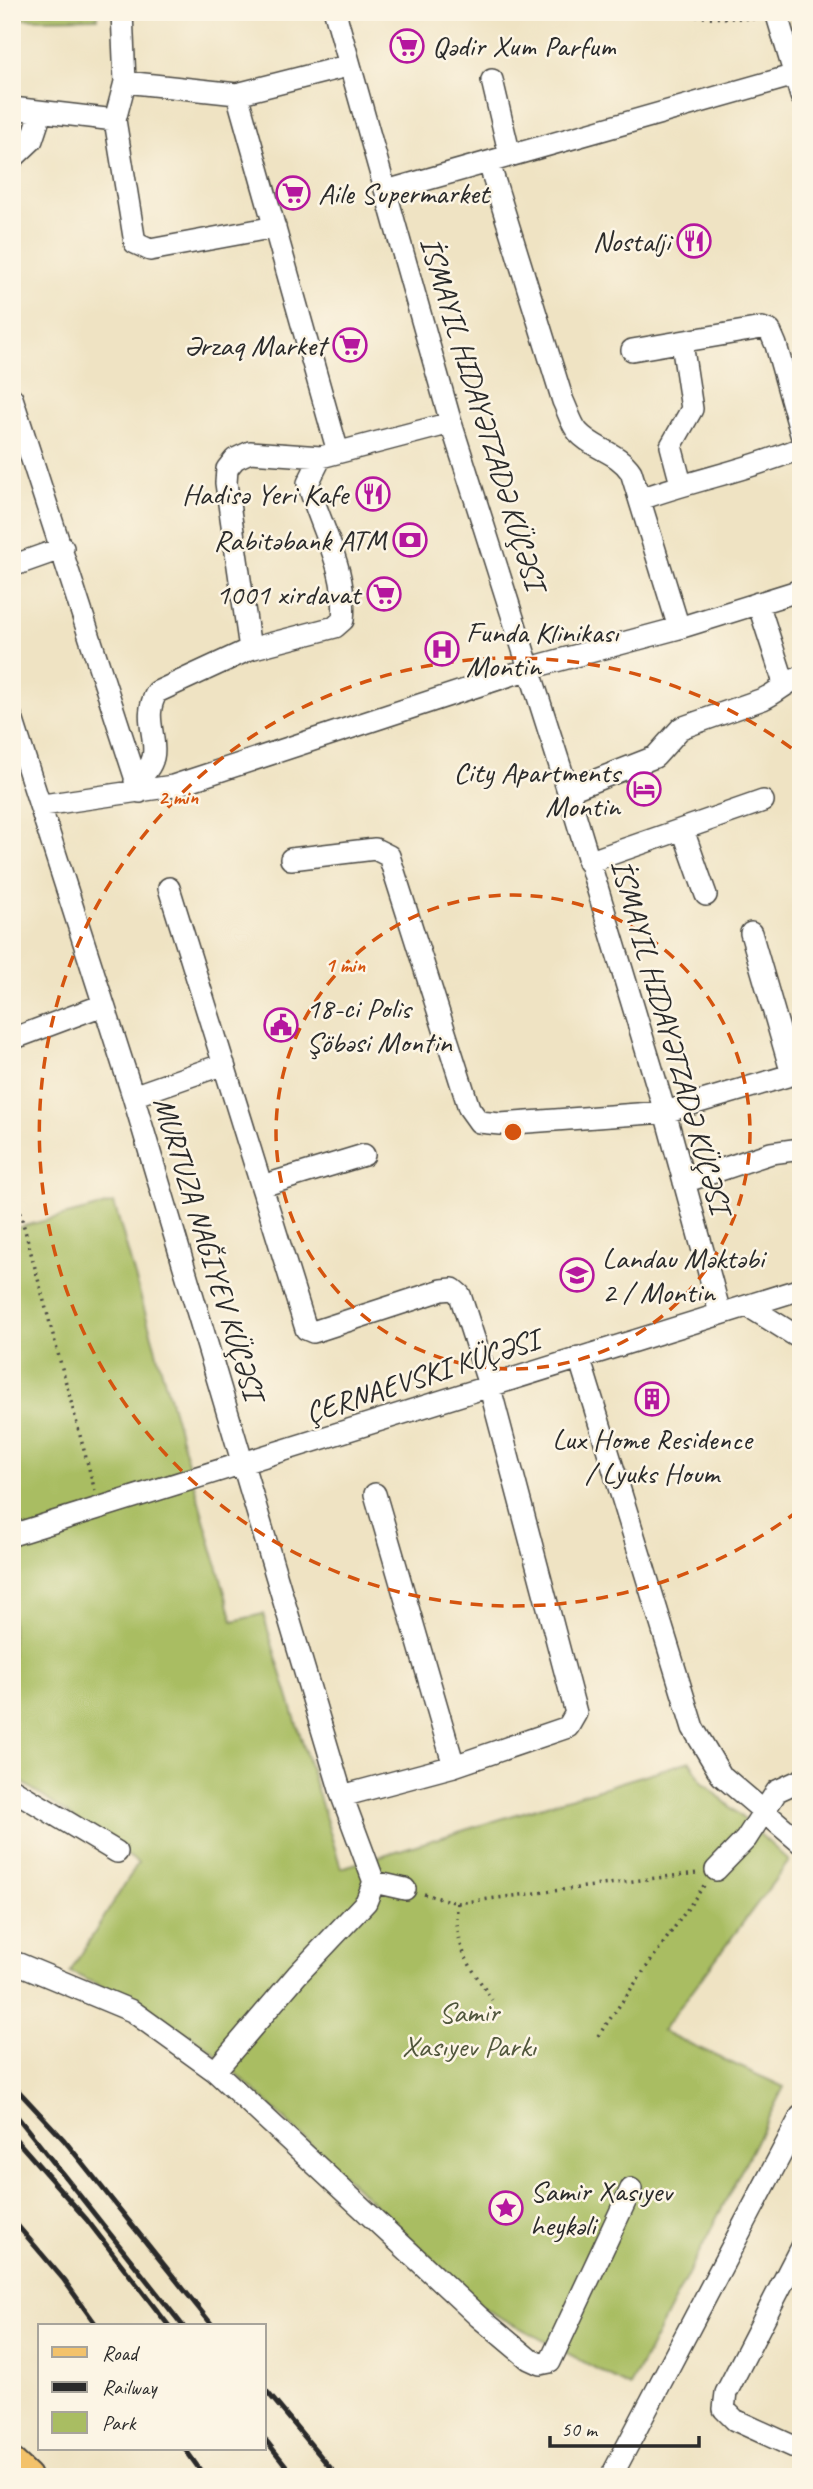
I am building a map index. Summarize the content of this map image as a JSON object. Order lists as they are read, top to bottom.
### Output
{
  "streets": {
    "street": ["ÇERNAEVSKI KÜÇƏSI"]
  },
  "parks": ["Samir Xasıyev Parkı"],
  "places": {
    "supermarket": [
      "Qədir Xum Parfum",
      "Aile Supermarket",
      "Ərzaq Market",
      "1001 xirdavat"
    ],
    "restaurant": ["Nostalji", "Hadisə Yeri Kafe"],
    "bank": ["Rabitəbank ATM"],
    "hospital": ["Funda Klinikası Montin"],
    "hotel": ["City Apartments Montin"],
    "public building": ["18-ci Polis Şöbəsi Montin"],
    "school or university": ["Landau Məktəbi 2 / Montin"],
    "building": ["Lux Home Residence / Lyuks Houm"],
    "place": ["Samir Xasıyev heykəli"]
  },
  "legend": ["Road", "Railway", "Park"],
  "scale_bar": "50 m",
  "rings": ["2 min", "1 min"]
}
